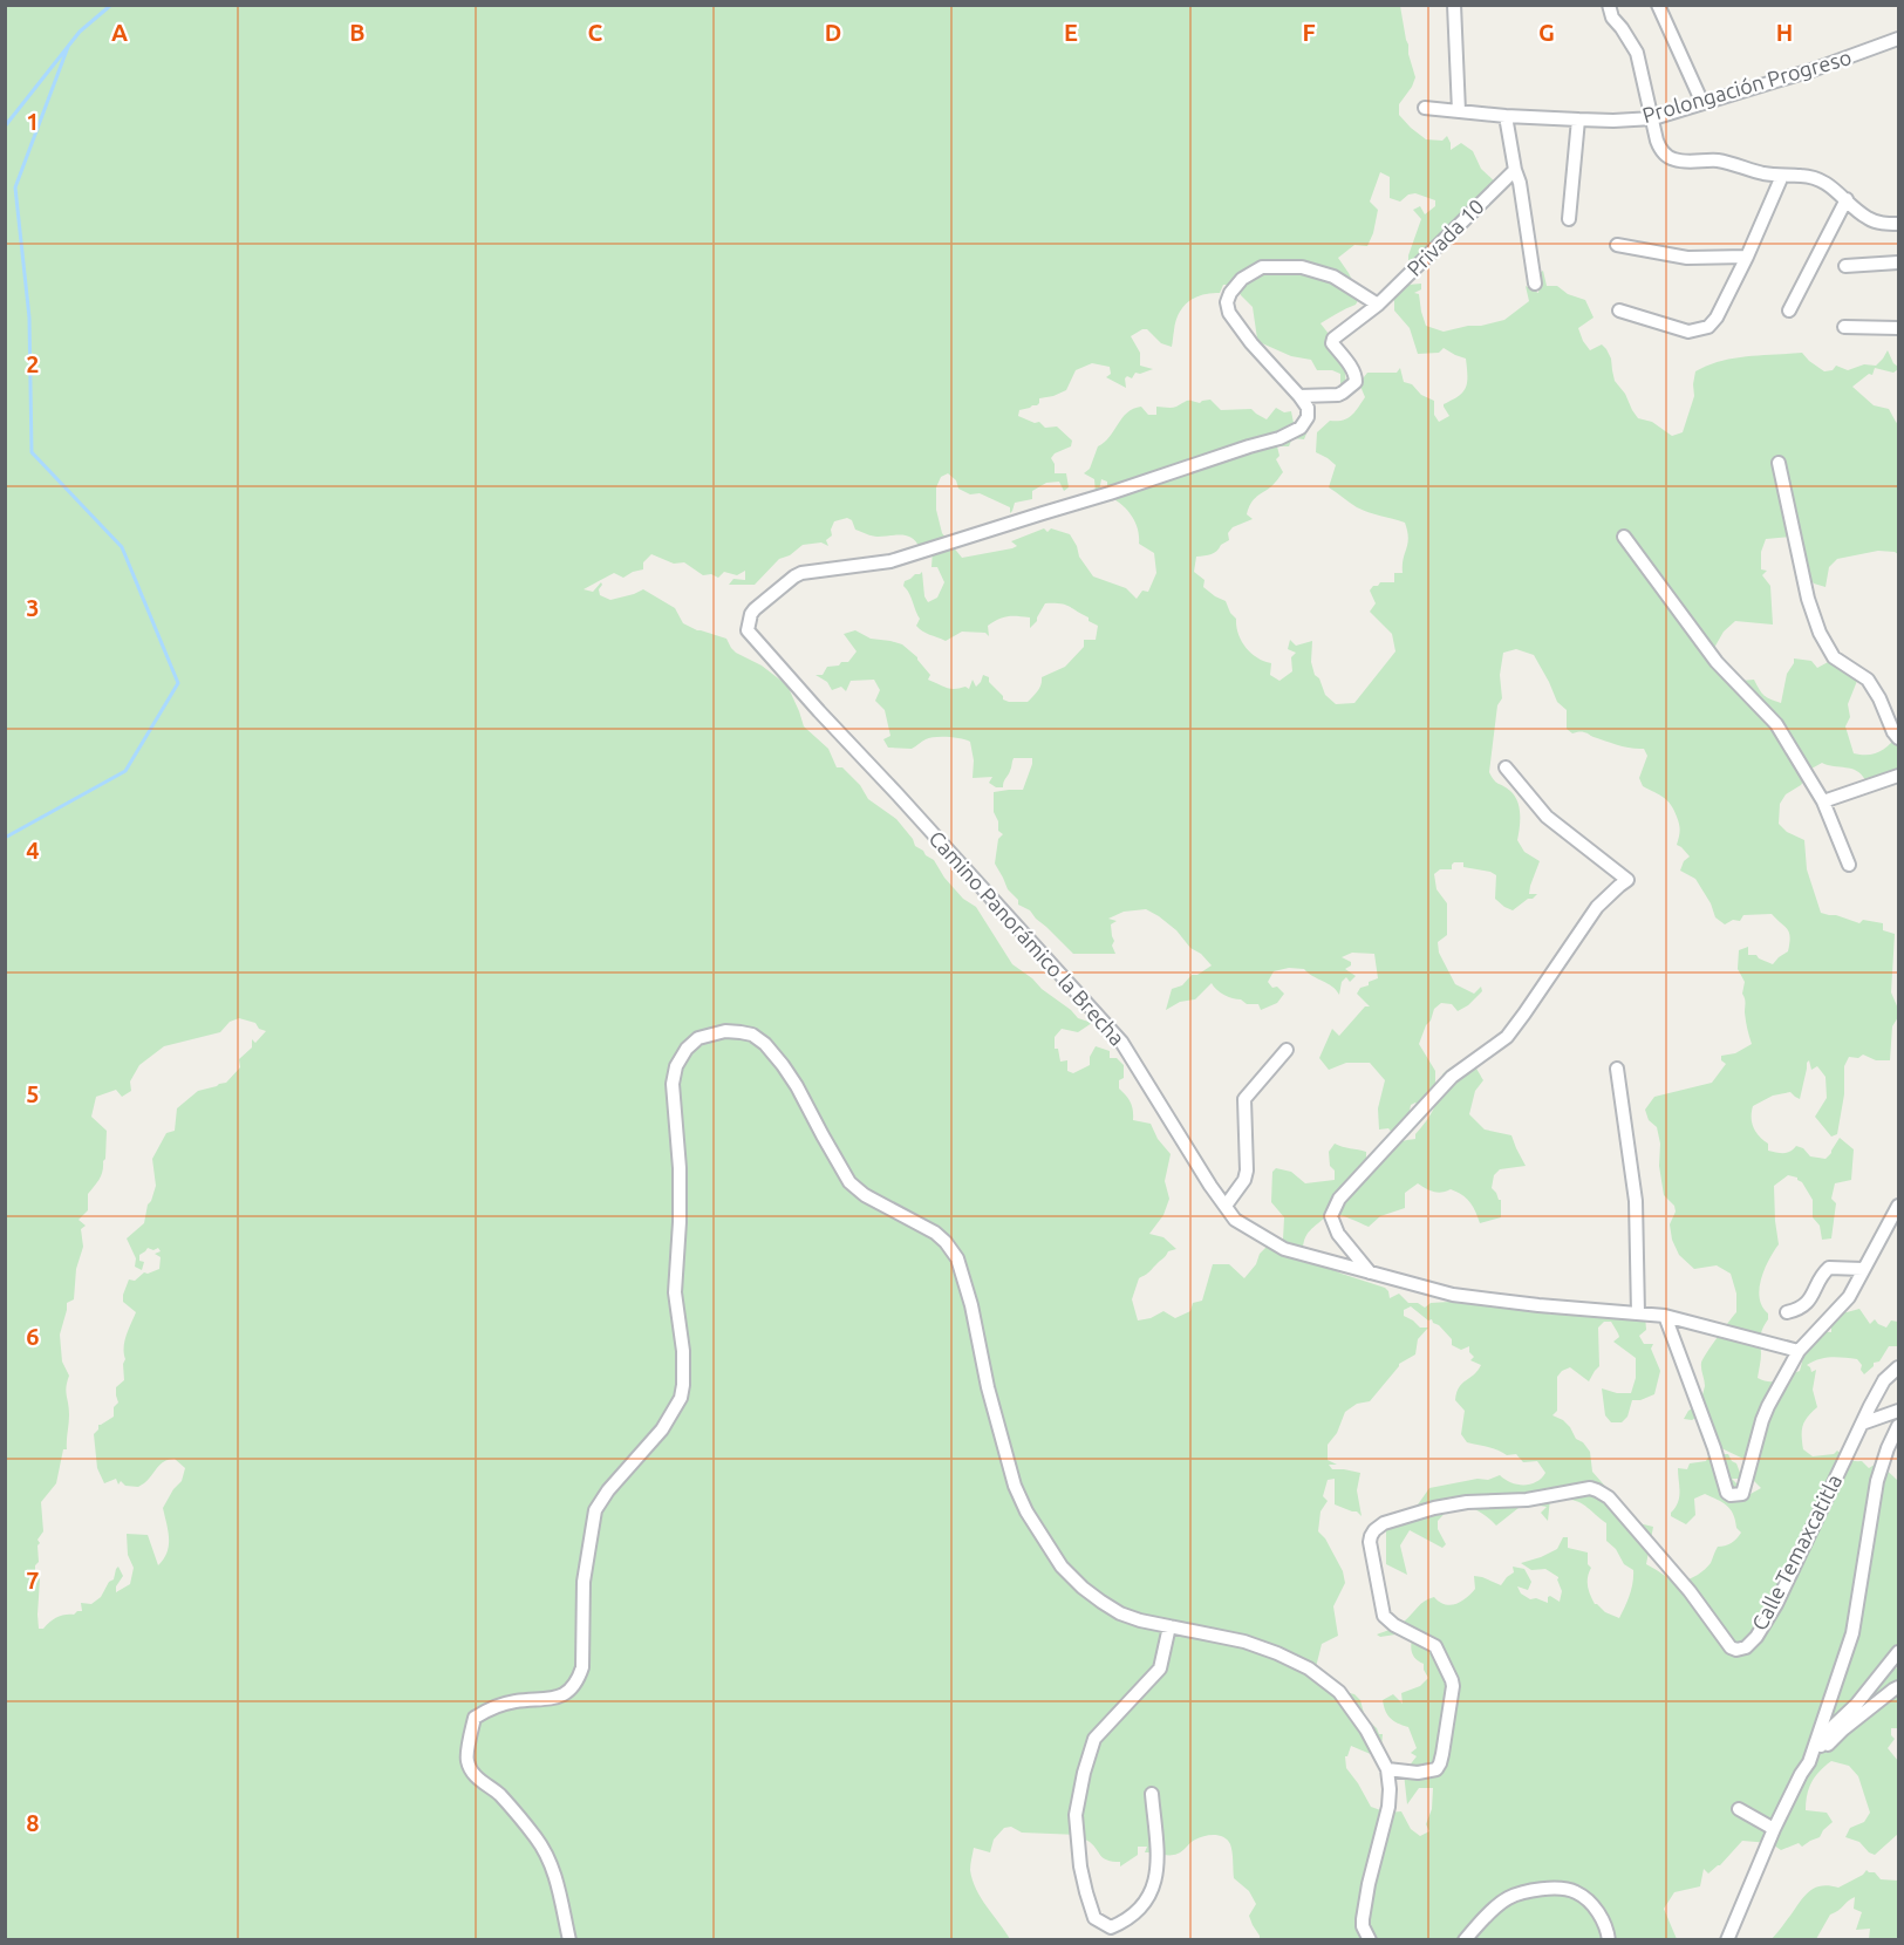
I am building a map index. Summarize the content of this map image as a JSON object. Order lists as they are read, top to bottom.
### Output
{
  "streets": {
    "street": [
      "Prolongación Progreso",
      "Privada 10",
      "Camino Panorámico la Brecha",
      "Calle Temaxcatitla"
    ]
  },
  "crossings": [
    ["Privada 10", "Camino Panorámico la Brecha"]
  ],
  "grid": {
    "columns": [
      "A",
      "B",
      "C",
      "D",
      "E",
      "F",
      "G",
      "H"
    ],
    "rows": [
      "1",
      "2",
      "3",
      "4",
      "5",
      "6",
      "7",
      "8"
    ]
  }
}
